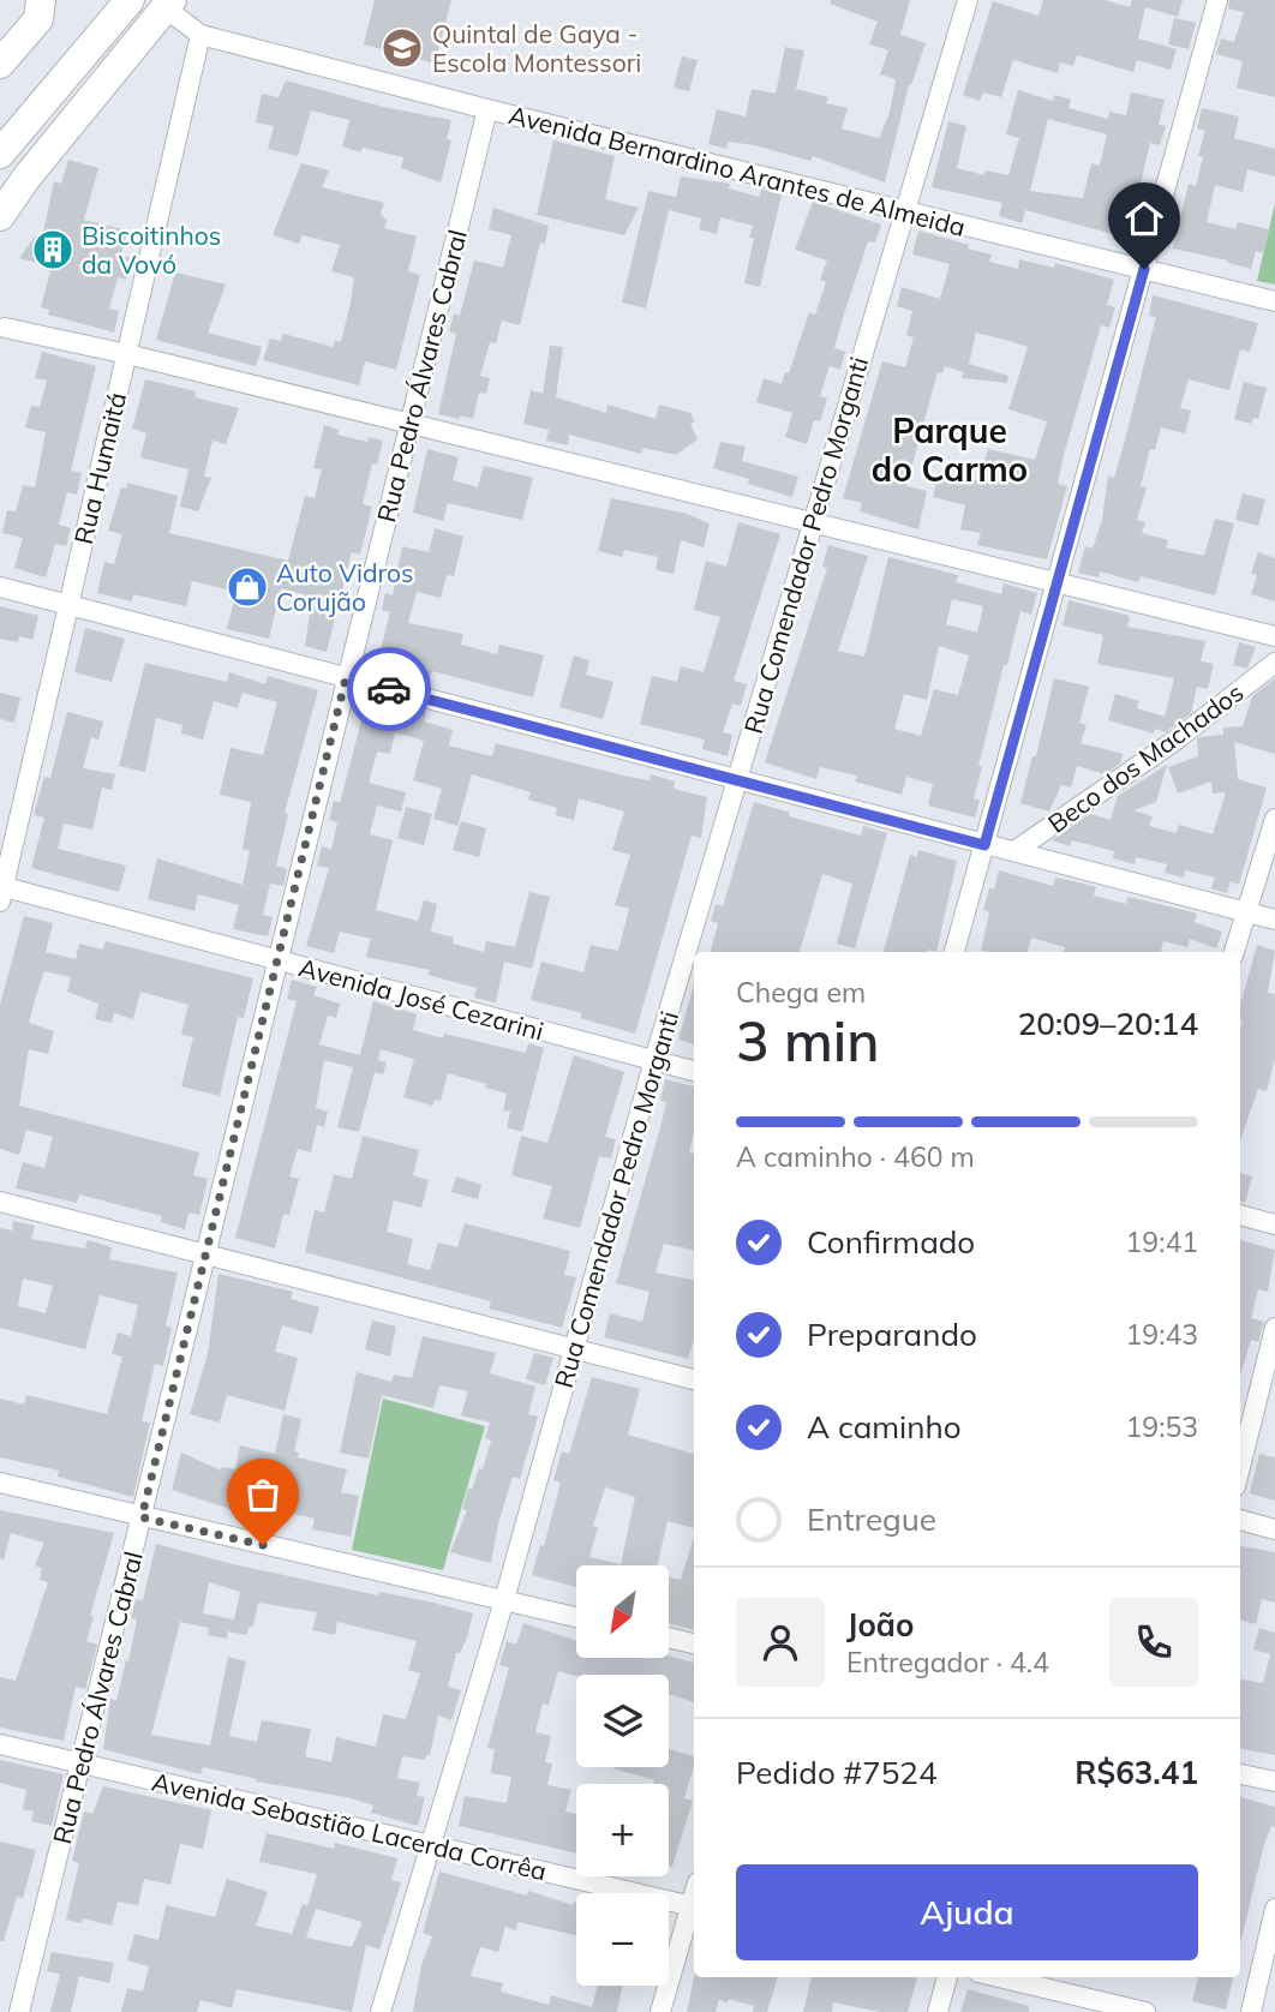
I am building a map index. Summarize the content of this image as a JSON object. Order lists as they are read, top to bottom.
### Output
{
  "streets": {
    "street": [
      "Avenida Bernardino Arantes de Almeida",
      "Rua Pedro Álvares Cabral",
      "Rua Humaitá",
      "Rua Comendador Pedro Morganti",
      "Beco dos Machados",
      "Avenida José Cezarini",
      "Avenida Sebastião Lacerda Corrêa"
    ]
  },
  "crossings": [
    ["Avenida Bernardino Arantes de Almeida", "Rua Pedro Álvares Cabral"],
    ["Avenida Bernardino Arantes de Almeida", "Rua Humaitá"],
    ["Avenida Bernardino Arantes de Almeida", "Rua Comendador Pedro Morganti"],
    ["Rua Pedro Álvares Cabral", "Avenida José Cezarini"],
    ["Rua Pedro Álvares Cabral", "Avenida Sebastião Lacerda Corrêa"],
    ["Rua Humaitá", "Avenida José Cezarini"],
    ["Rua Comendador Pedro Morganti", "Avenida José Cezarini"],
    ["Rua Comendador Pedro Morganti", "Avenida Sebastião Lacerda Corrêa"]
  ],
  "districts": ["Parque do Carmo"],
  "places": {
    "school or university": ["Quintal de Gaya - Escola Montessori"],
    "building": ["Biscoitinhos da Vovó"],
    "shop": ["Auto Vidros Corujão"]
  },
  "north": "bottom left",
  "page": {
    "heading": ["3 min", "Chega em", "20:09–20:14"],
    "panel": [
      "João",
      "Entregador · 4.4",
      "Pedido #7524",
      "R$63.41"
    ],
    "bar": "A caminho · 460 m",
    "list": [
      ["Confirmado", "19:41"],
      ["Preparando", "19:43"],
      ["A caminho", "19:53"],
      "Entregue"
    ],
    "map_buttons": ["+", "−"],
    "buttons": "Ajuda"
  }
}
